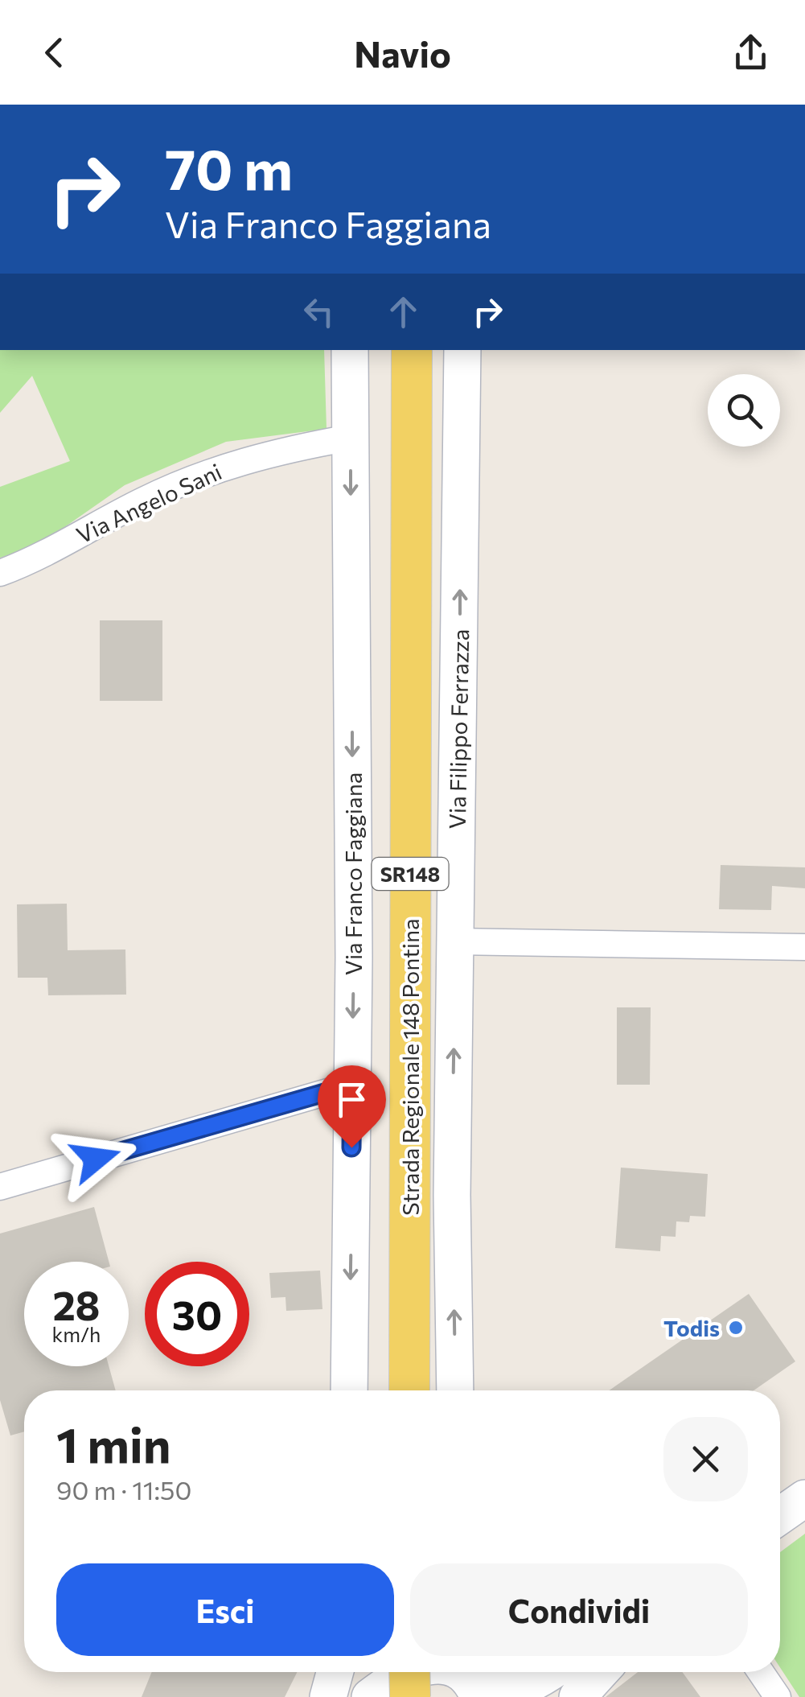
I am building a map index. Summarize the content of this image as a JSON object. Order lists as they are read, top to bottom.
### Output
{
  "streets": {
    "main road": ["SR148", "Strada Regionale 148 Pontina"],
    "street": ["Via Angelo Sani", "Via Filippo Ferrazza", "Via Franco Faggiana"]
  },
  "crossings": [
    ["Via Angelo Sani", "Via Franco Faggiana"]
  ],
  "one_way": ["Via Filippo Ferrazza", "Via Franco Faggiana"],
  "places": ["Todis"],
  "page": {
    "header": "Navio",
    "turn": ["70 m", "Via Franco Faggiana"],
    "speed": "28 km/h",
    "limit": "30",
    "heading": ["1 min", "90 m · 11:50"],
    "buttons": ["Esci", "Condividi"]
  }
}
